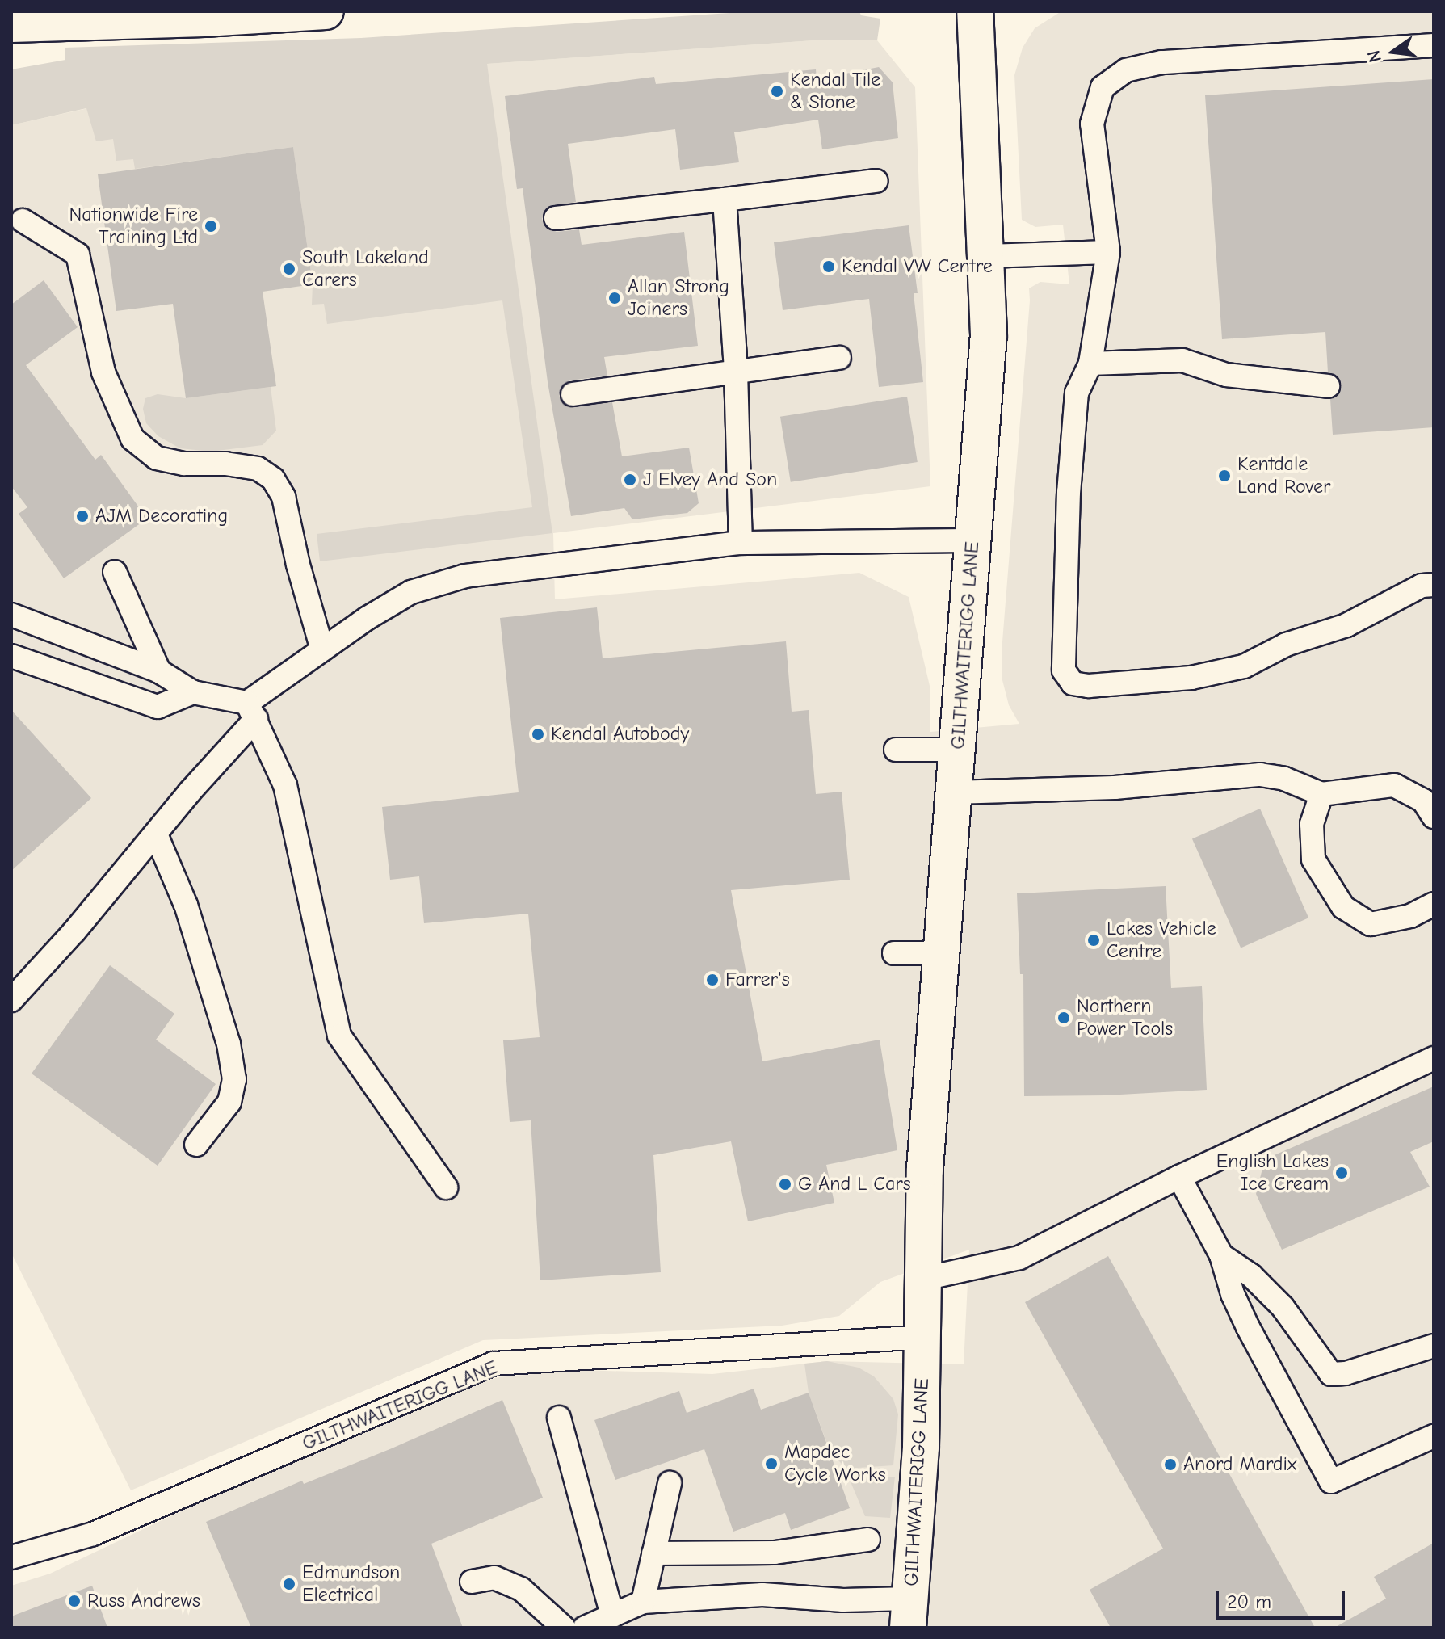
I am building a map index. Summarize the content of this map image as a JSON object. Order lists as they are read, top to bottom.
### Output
{
  "streets": {
    "main road": ["GILTHWAITERIGG LANE"]
  },
  "places": [
    "Kendal Tile & Stone",
    "Nationwide Fire Training Ltd",
    "Kendal VW Centre",
    "South Lakeland Carers",
    "Allan Strong Joiners",
    "Kentdale Land Rover",
    "J Elvey And Son",
    "AJM Decorating",
    "Kendal Autobody",
    "Lakes Vehicle Centre",
    "Farrer's",
    "Northern Power Tools",
    "English Lakes Ice Cream",
    "G And L Cars",
    "Mapdec Cycle Works",
    "Anord Mardix",
    "Edmundson Electrical",
    "Russ Andrews"
  ],
  "scale_bar": "20 m",
  "north": "left"
}
